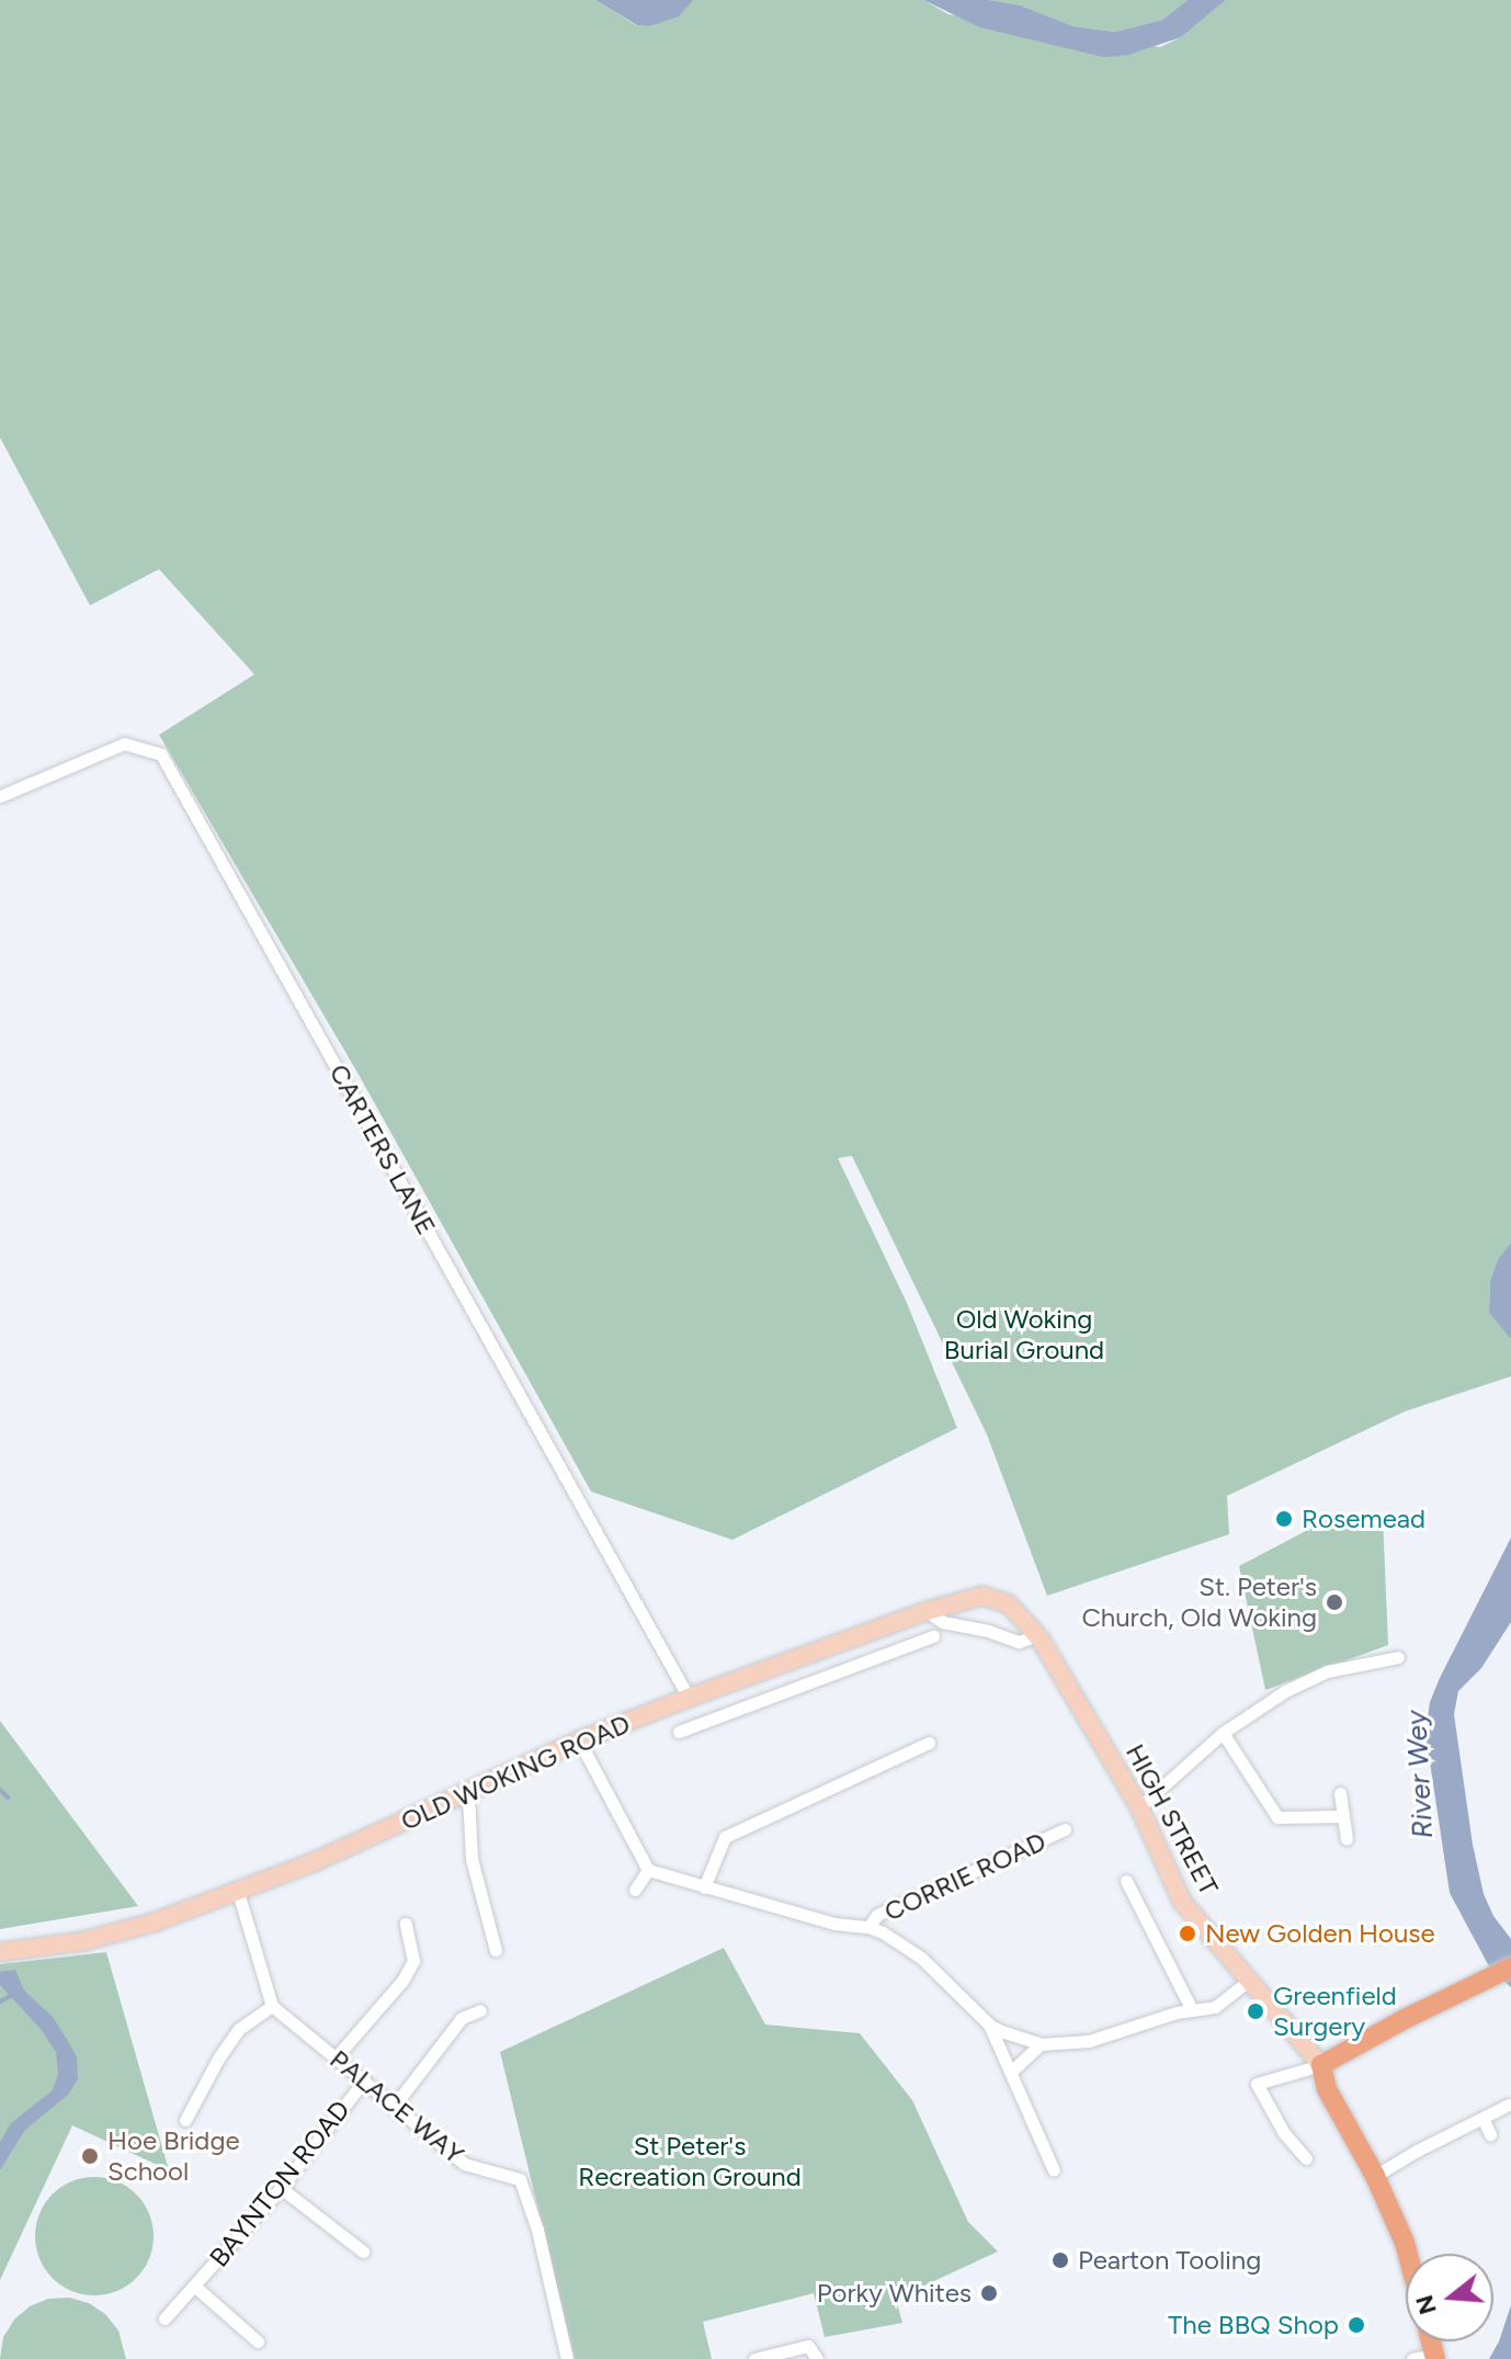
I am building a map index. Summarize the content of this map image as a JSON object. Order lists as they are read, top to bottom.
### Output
{
  "streets": {
    "main road": ["OLD WOKING ROAD", "HIGH STREET"],
    "street": [
      "CARTERS LANE",
      "CORRIE ROAD",
      "PALACE WAY",
      "BAYNTON ROAD"
    ]
  },
  "crossings": [
    ["CARTERS LANE", "OLD WOKING ROAD"],
    ["OLD WOKING ROAD", "HIGH STREET"],
    ["PALACE WAY", "BAYNTON ROAD"]
  ],
  "water": ["River Wey"],
  "parks": ["Old Woking Burial Ground", "St Peter's Recreation Ground"],
  "places": [
    "Rosemead",
    "St. Peter's Church, Old Woking",
    "New Golden House",
    "Greenfield Surgery",
    "Hoe Bridge School",
    "Pearton Tooling",
    "Porky Whites",
    "The BBQ Shop"
  ],
  "north": "left"
}
